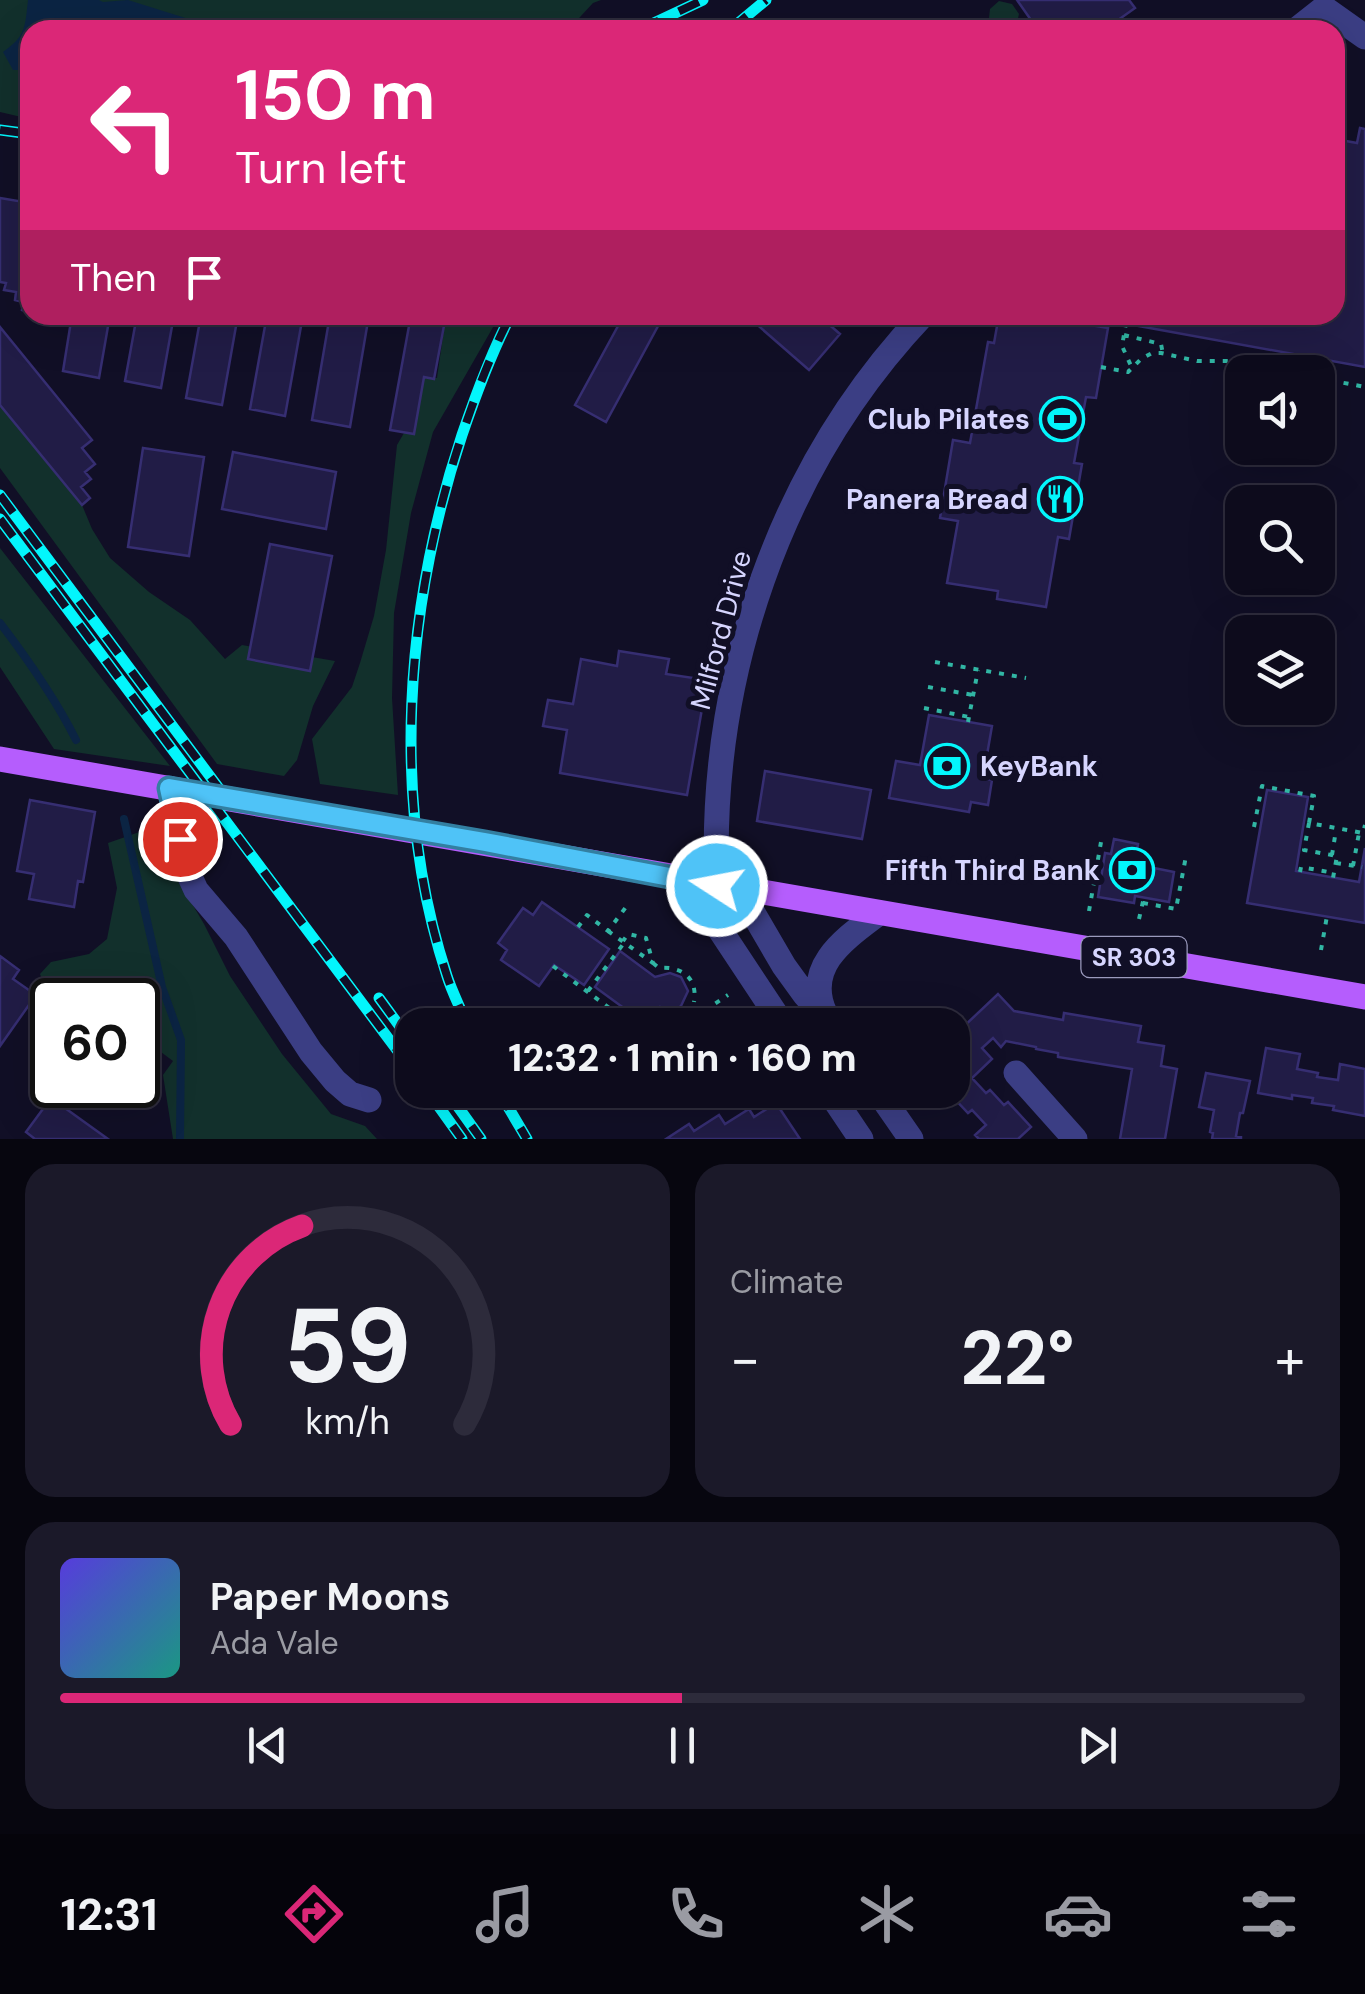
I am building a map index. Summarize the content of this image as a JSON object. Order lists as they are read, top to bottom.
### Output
{
  "streets": {
    "main road": ["SR 303"],
    "street": ["Milford Drive"]
  },
  "crossings": [
    ["Milford Drive", "SR 303"]
  ],
  "places": {
    "sports": ["Club Pilates"],
    "restaurant": ["Panera Bread"],
    "bank": ["KeyBank", "Fifth Third Bank"]
  },
  "page": {
    "turn": ["150 m", "Turn left"],
    "then": "Then",
    "limit": "60",
    "trip": "12:32 · 1 min · 160 m",
    "tile": "Climate",
    "heat": ["−", "22°", "+"],
    "song": ["Paper Moons", "Ada Vale"],
    "tabs": "12:31",
    "gauge": ["59", "km/h"]
  }
}
